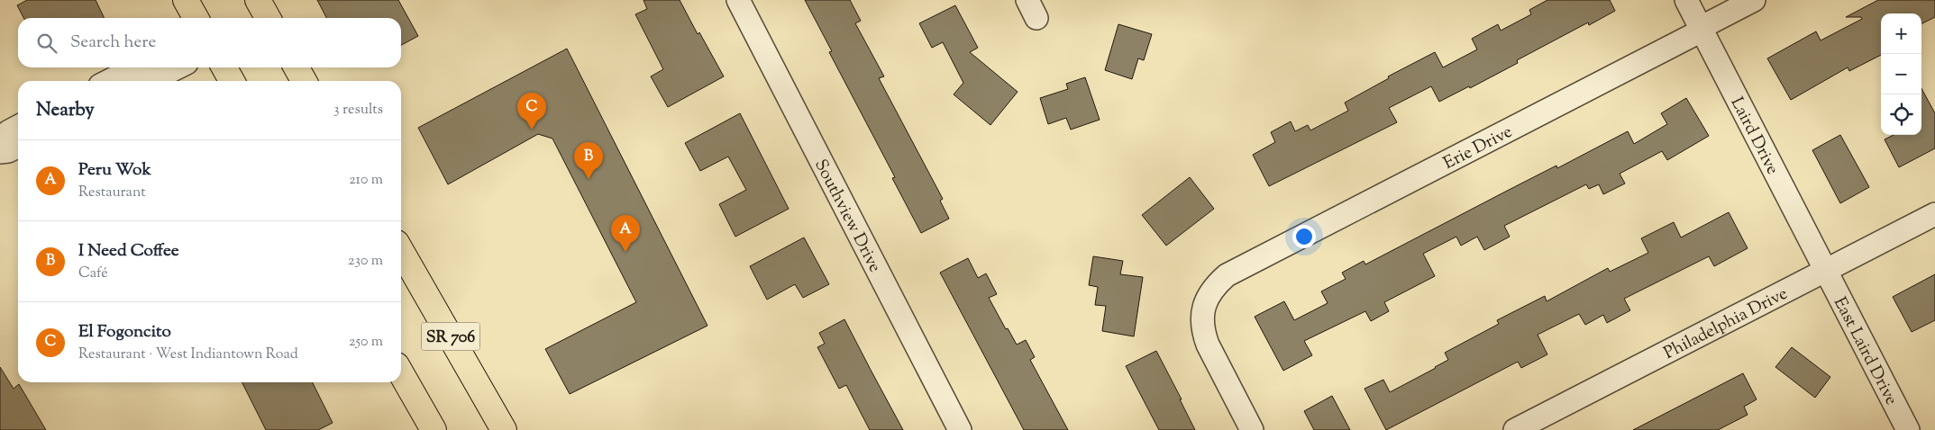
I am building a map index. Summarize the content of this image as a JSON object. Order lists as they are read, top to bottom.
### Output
{
  "streets": {
    "main road": ["SR 706"],
    "street": [
      "Laird Drive",
      "Erie Drive",
      "Southview Drive",
      "Philadelphia Drive",
      "East Laird Drive"
    ]
  },
  "crossings": [
    ["Laird Drive", "Erie Drive"],
    ["Laird Drive", "Philadelphia Drive"],
    ["Laird Drive", "East Laird Drive"],
    ["Philadelphia Drive", "East Laird Drive"]
  ],
  "page": {
    "map_buttons": ["+", "−"],
    "search": "Search here",
    "heading": ["Nearby", "3 results"],
    "pins": ["C", "B", "A"],
    "list": [
      {
        "mark": "A",
        "name": "Peru Wok",
        "note": "Restaurant",
        "value": "210 m"
      },
      {
        "mark": "B",
        "name": "I Need Coffee",
        "note": "Café",
        "value": "230 m"
      },
      {
        "mark": "C",
        "name": "El Fogoncito",
        "note": "Restaurant · West Indiantown Road",
        "value": "250 m"
      }
    ]
  }
}
